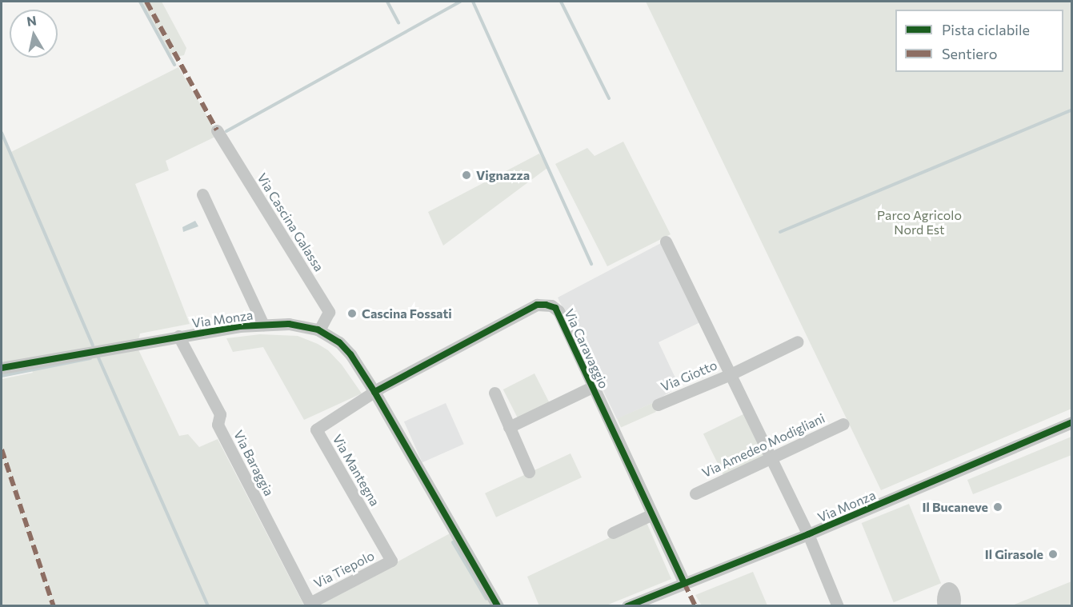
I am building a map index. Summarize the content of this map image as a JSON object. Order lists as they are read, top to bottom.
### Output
{
  "streets": {
    "street": [
      "Via Cascina Galassa",
      "Via Monza",
      "Via Caravaggio",
      "Via Giotto",
      "Via Amedeo Modigliani",
      "Via Baraggia",
      "Via Mantegna",
      "Via Tiepolo"
    ]
  },
  "crossings": [
    ["Via Cascina Galassa", "Via Monza"],
    ["Via Monza", "Via Caravaggio"],
    ["Via Monza", "Via Baraggia"],
    ["Via Monza", "Via Mantegna"],
    ["Via Caravaggio", "Via Mantegna"],
    ["Via Baraggia", "Via Tiepolo"],
    ["Via Mantegna", "Via Tiepolo"]
  ],
  "parks": ["Parco Agricolo Nord Est"],
  "places": [
    "Vignazza",
    "Cascina Fossati",
    "Il Bucaneve",
    "Il Girasole"
  ],
  "legend": ["Pista ciclabile", "Sentiero"],
  "north": "top"
}
